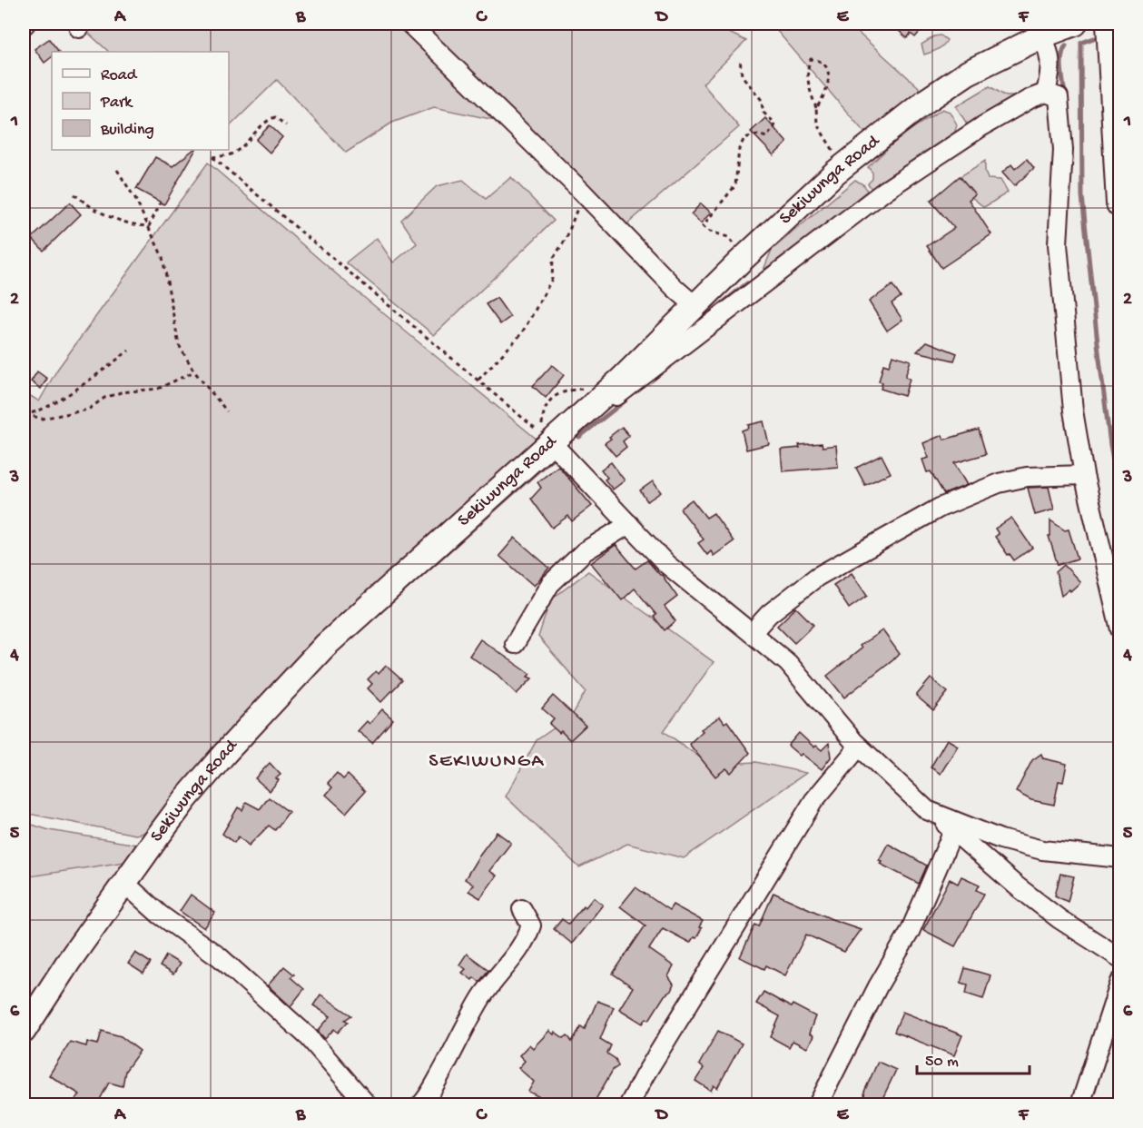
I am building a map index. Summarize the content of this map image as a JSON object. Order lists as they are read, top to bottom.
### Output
{
  "streets": {
    "main road": ["Sekiwunga Road"]
  },
  "districts": ["SEKIWUNGA"],
  "legend": ["Road", "Park", "Building"],
  "scale_bar": "50 m",
  "grid": {
    "columns": [
      "A",
      "B",
      "C",
      "D",
      "E",
      "F"
    ],
    "rows": [
      "1",
      "2",
      "3",
      "4",
      "5",
      "6"
    ]
  }
}
